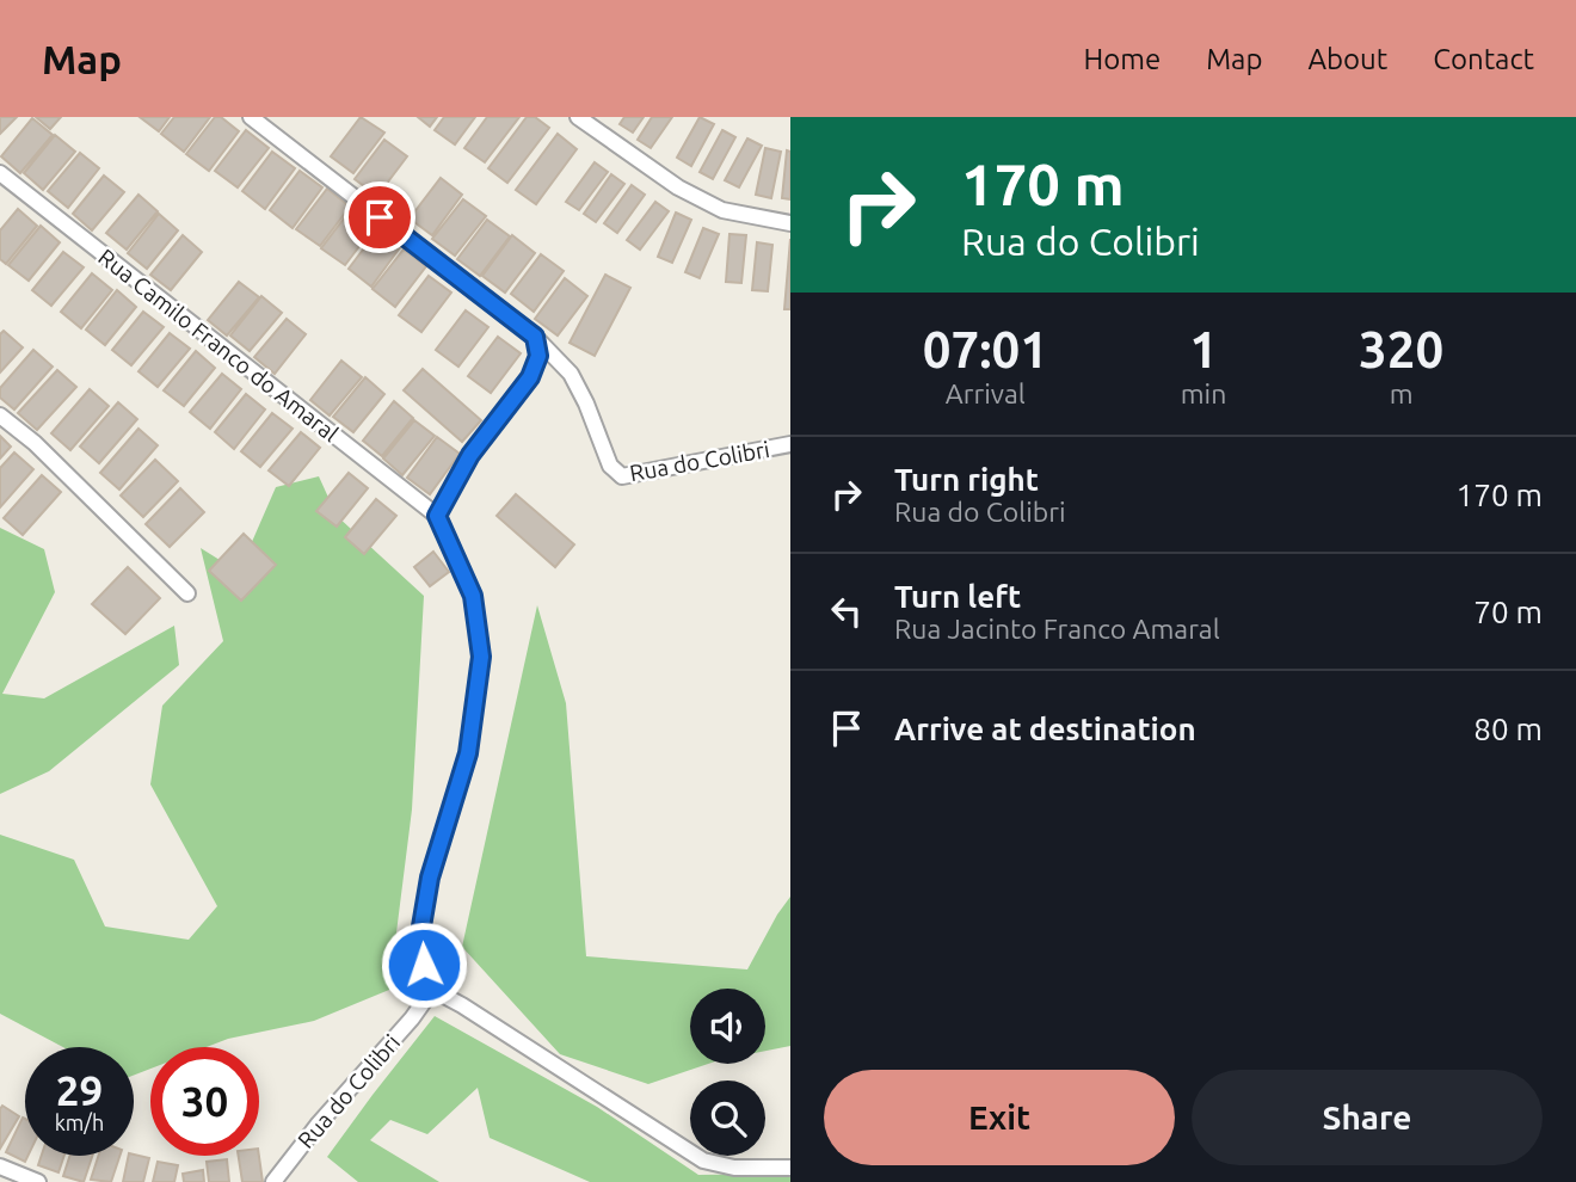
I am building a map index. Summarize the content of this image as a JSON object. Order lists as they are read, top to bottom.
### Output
{
  "streets": {
    "street": ["Rua Camilo Franco do Amaral", "Rua do Colibri"]
  },
  "page": {
    "header": "Map",
    "nav": [
      "Home",
      "Map",
      "About",
      "Contact"
    ],
    "turn": ["170 m", "Rua do Colibri"],
    "eta": [
      "07:01",
      "Arrival",
      "1",
      "min",
      "320",
      "m"
    ],
    "list": [
      {
        "name": "Turn right",
        "note": "Rua do Colibri",
        "value": "170 m"
      },
      {
        "name": "Turn left",
        "note": "Rua Jacinto Franco Amaral",
        "value": "70 m"
      },
      {
        "name": "Arrive at destination",
        "value": "80 m"
      }
    ],
    "speed": "29 km/h",
    "limit": "30",
    "buttons": ["Exit", "Share"]
  }
}
